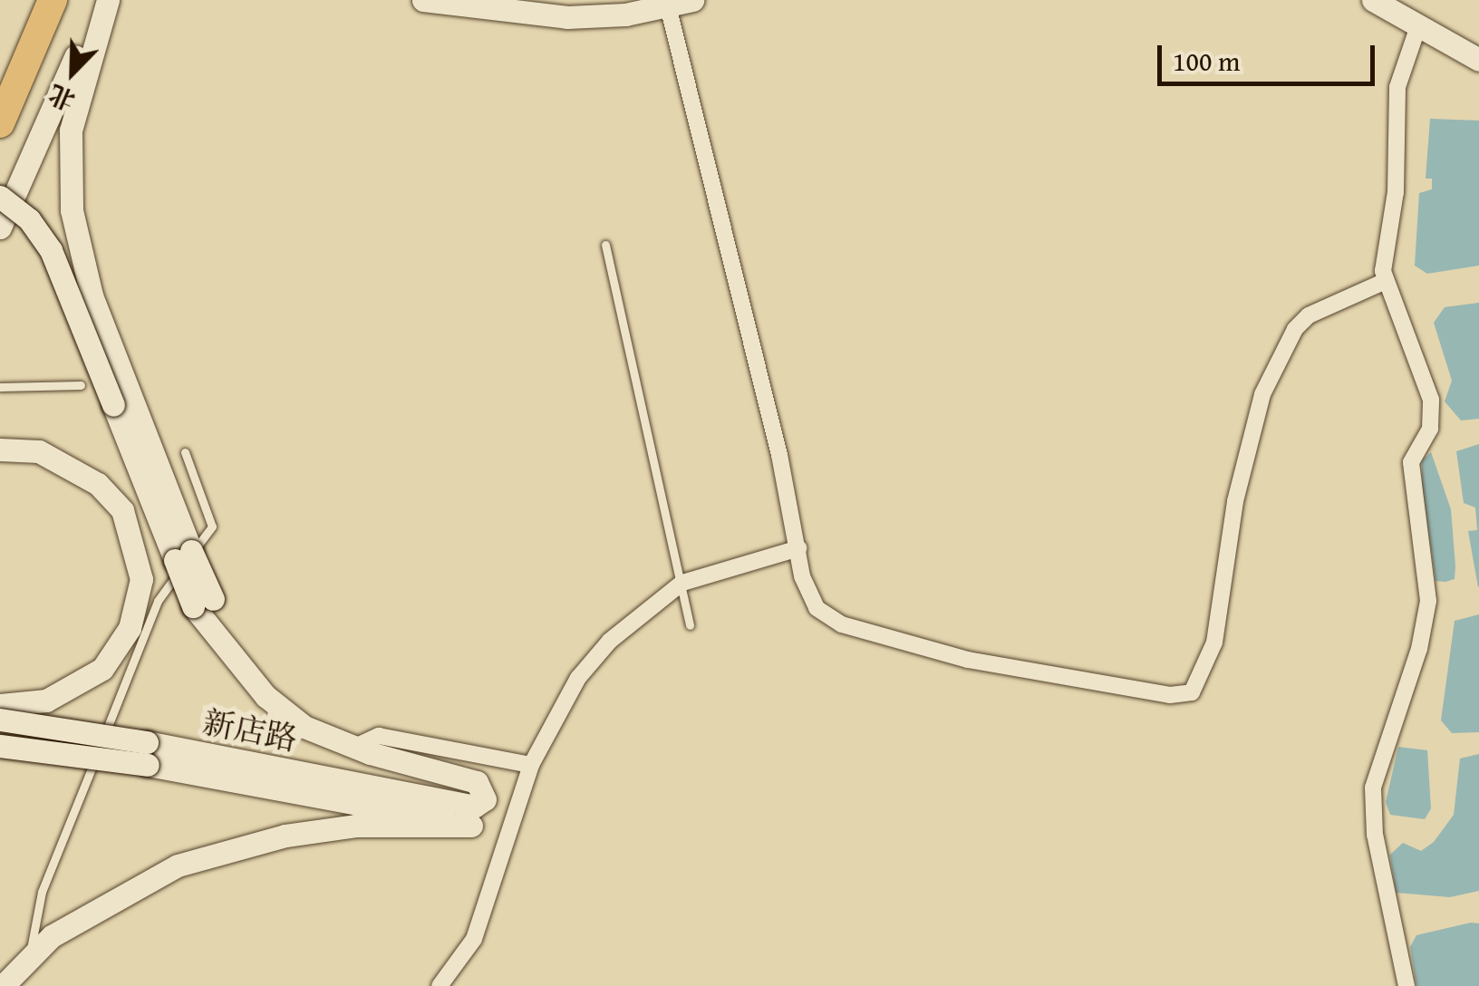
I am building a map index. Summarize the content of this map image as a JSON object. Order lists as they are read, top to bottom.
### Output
{
  "streets": {
    "main road": ["新店路"]
  },
  "scale_bar": "100 m",
  "north": "bottom left"
}
